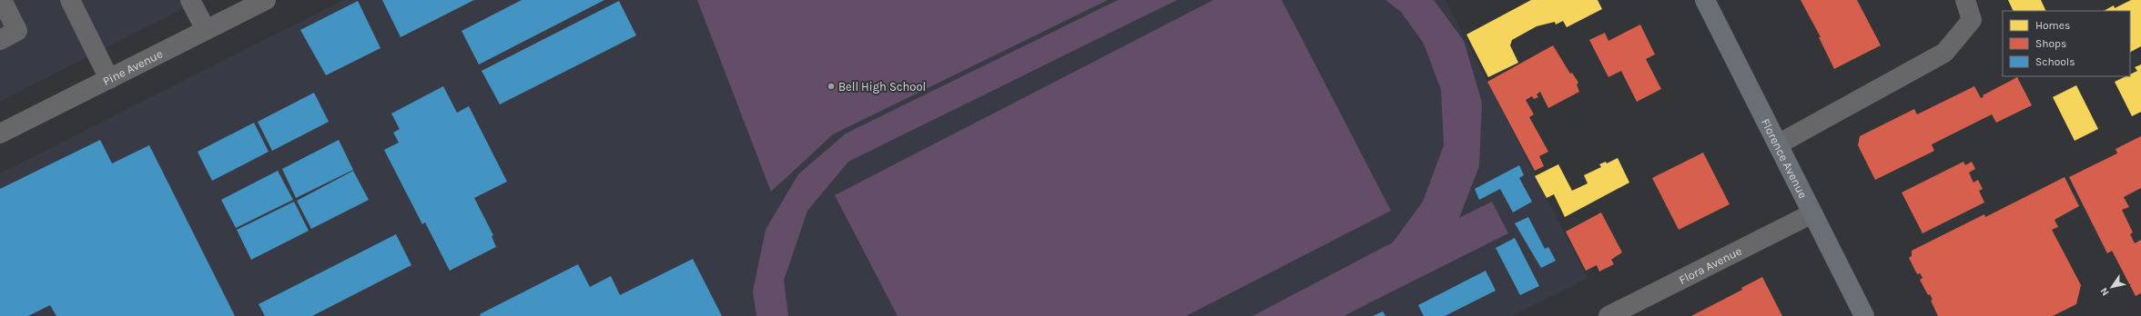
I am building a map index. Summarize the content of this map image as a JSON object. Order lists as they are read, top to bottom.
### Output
{
  "streets": {
    "main road": ["Florence Avenue"],
    "street": ["Pine Avenue", "Flora Avenue"]
  },
  "crossings": [
    ["Florence Avenue", "Flora Avenue"]
  ],
  "places": ["Bell High School"],
  "legend": ["Homes", "Shops", "Schools"],
  "north": "bottom left"
}
